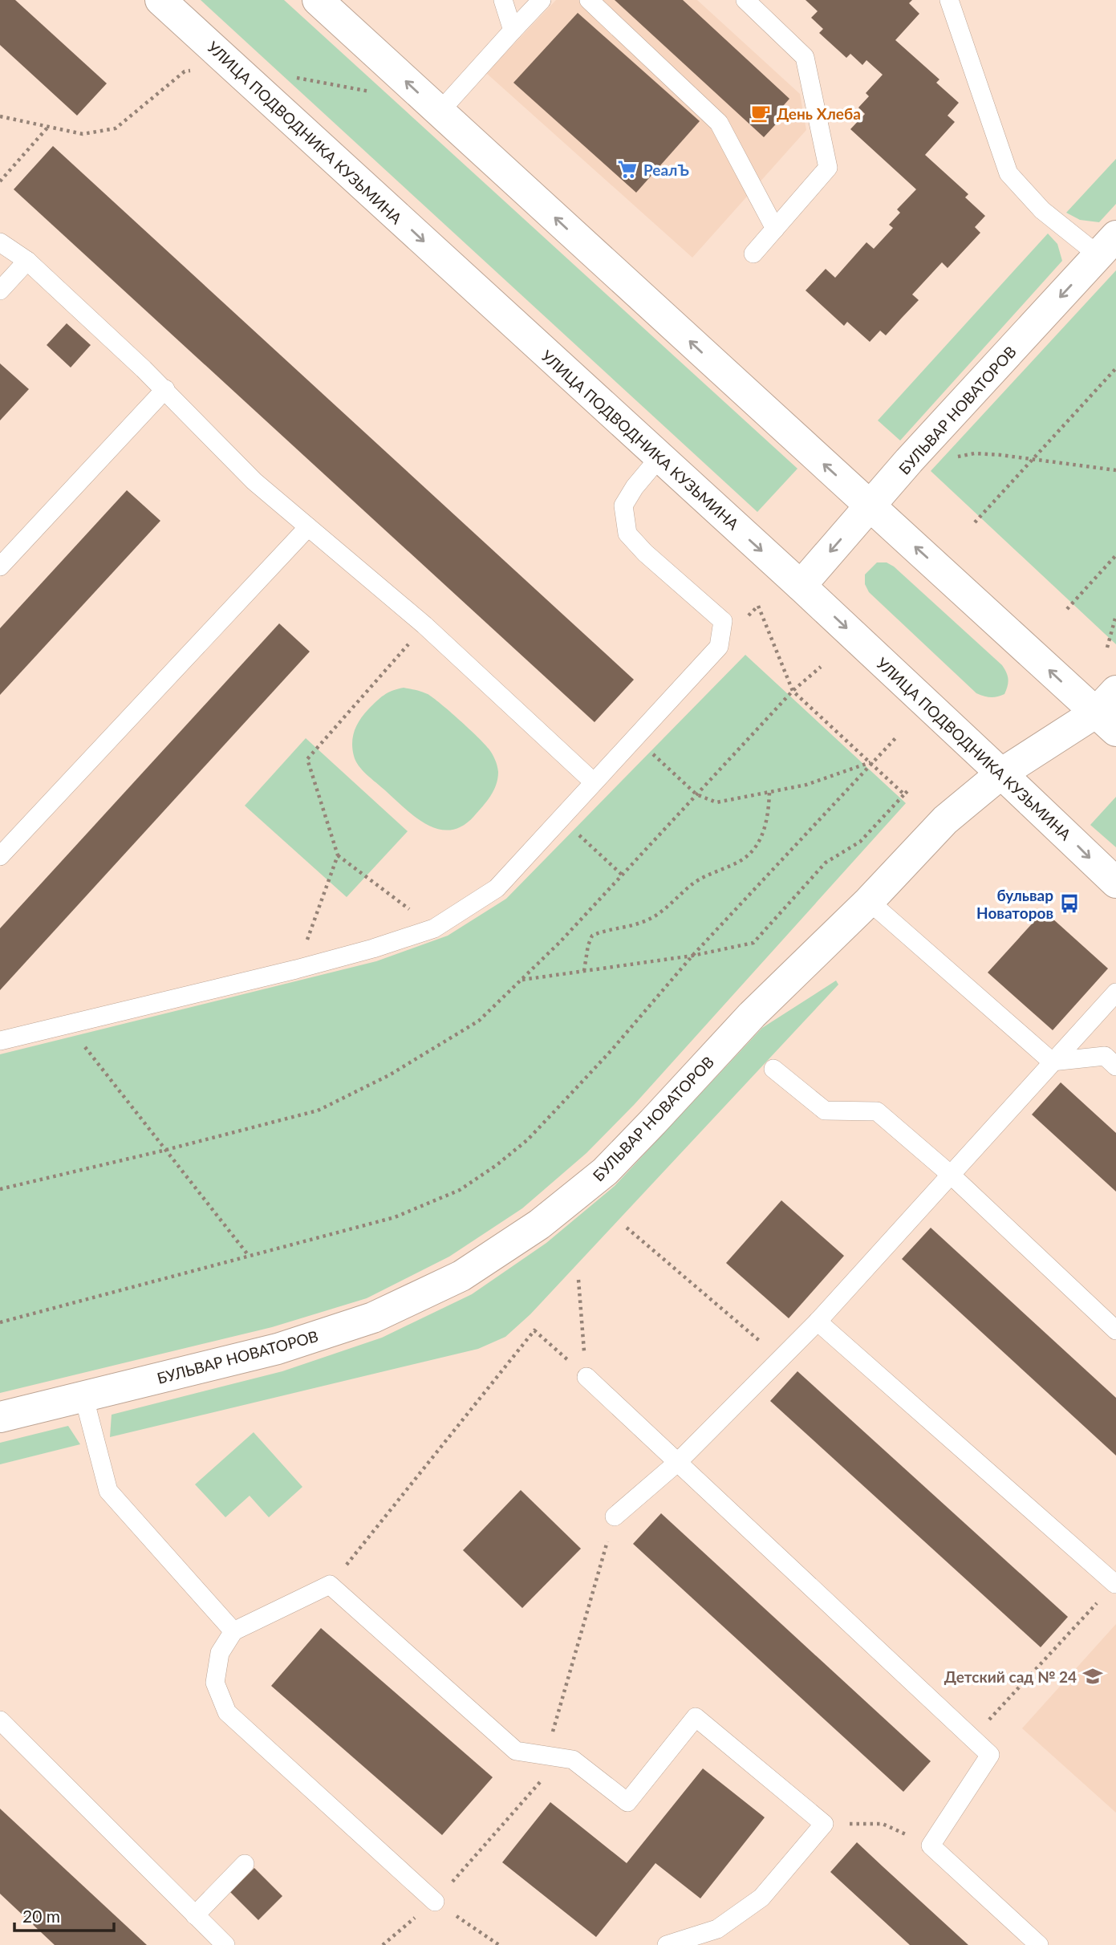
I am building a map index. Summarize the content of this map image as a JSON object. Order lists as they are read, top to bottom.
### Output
{
  "streets": {
    "street": ["УЛИЦА ПОДВОДНИКА КУЗЬМИНА", "БУЛЬВАР НОВАТОРОВ"]
  },
  "crossings": [
    ["УЛИЦА ПОДВОДНИКА КУЗЬМИНА", "БУЛЬВАР НОВАТОРОВ"]
  ],
  "places": {
    "cafe": ["День Хлеба"],
    "supermarket": ["РеалЪ"],
    "bus stop": ["бульвар Новаторов"],
    "school or university": ["Детский сад № 24"]
  },
  "scale_bar": "20 m"
}
